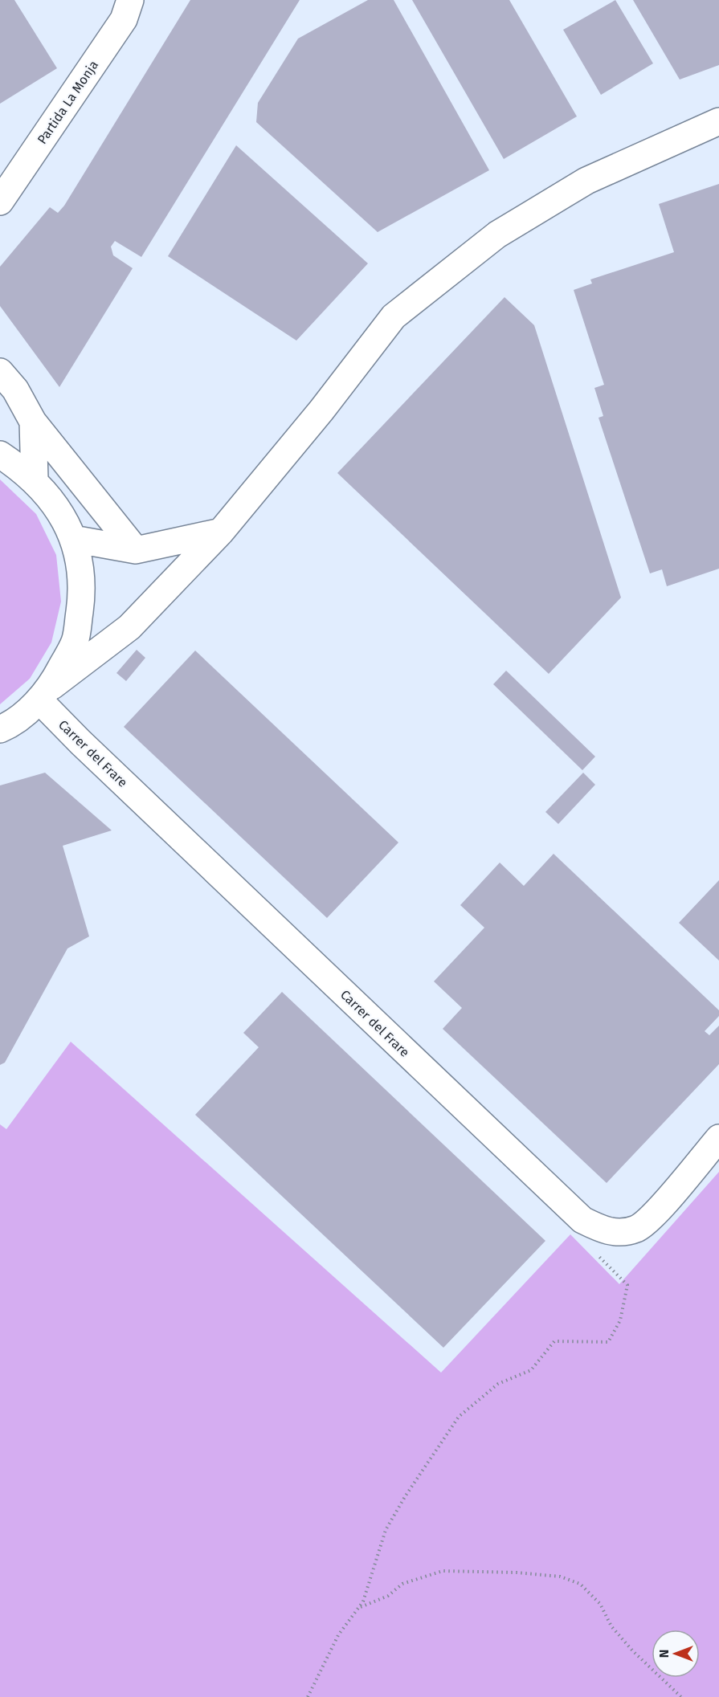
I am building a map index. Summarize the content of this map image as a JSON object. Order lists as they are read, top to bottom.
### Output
{
  "streets": {
    "street": ["Partida La Monja", "Carrer del Frare"]
  },
  "north": "left"
}
